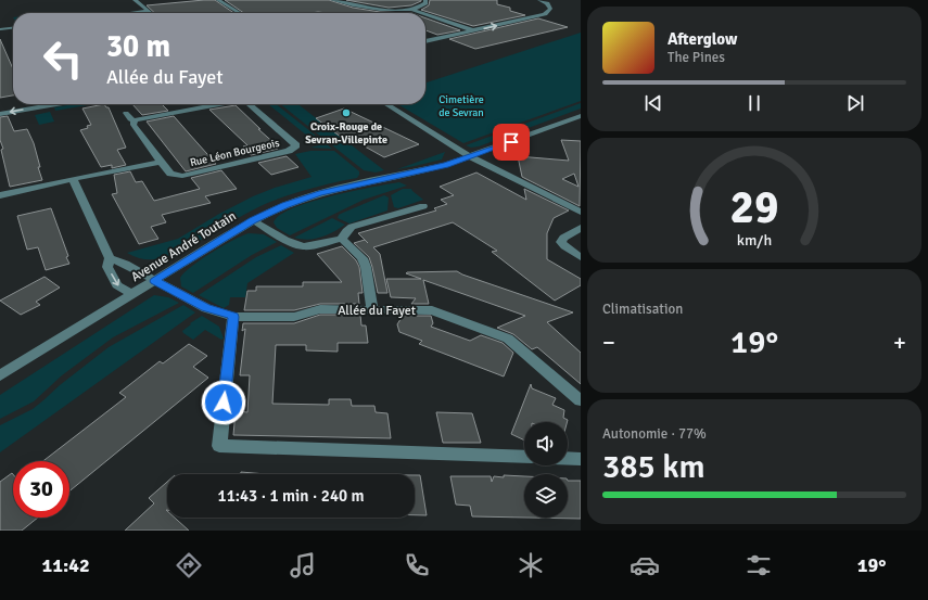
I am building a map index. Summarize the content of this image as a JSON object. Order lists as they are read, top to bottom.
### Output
{
  "streets": {
    "street": ["Rue Léon Bourgeois", "Avenue André Toutain", "Allée du Fayet"]
  },
  "crossings": [
    ["Avenue André Toutain", "Allée du Fayet"]
  ],
  "parks": ["Cimetière de Sevran"],
  "places": ["Croix-Rouge de Sevran-Villepinte"],
  "page": {
    "turn": ["30 m", "Allée du Fayet"],
    "song": ["Afterglow", "The Pines"],
    "tile": [
      "Climatisation",
      ["Autonomie · 77%", "385 km"]
    ],
    "heat": ["−", "19°", "+"],
    "limit": "30",
    "trip": "11:43 · 1 min · 240 m",
    "tabs": ["11:42", "19°"],
    "gauge": ["29", "km/h"]
  }
}
